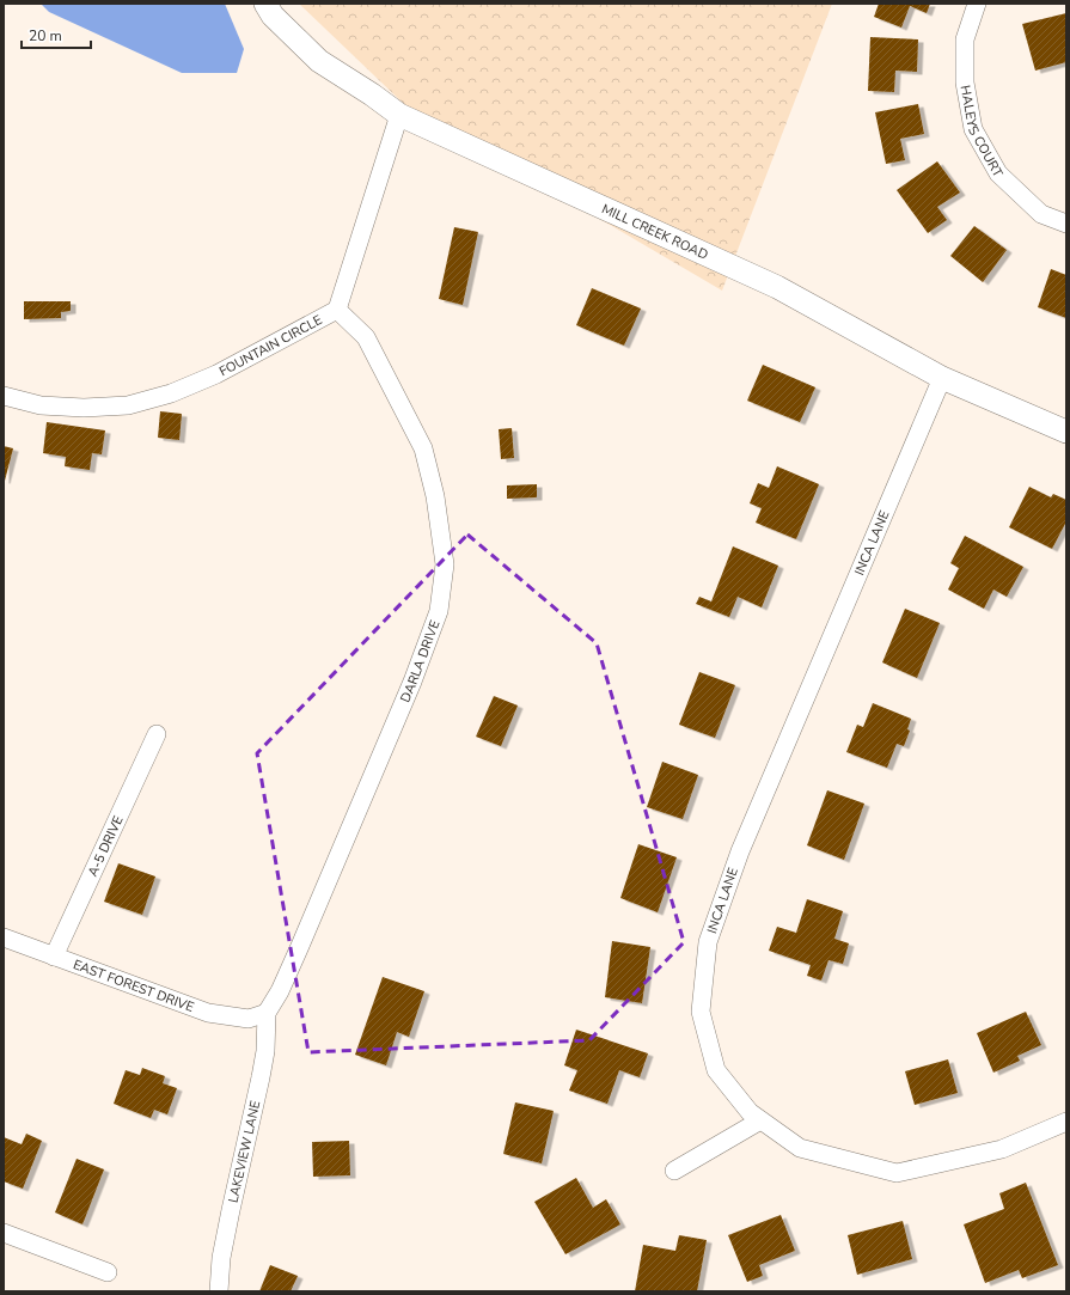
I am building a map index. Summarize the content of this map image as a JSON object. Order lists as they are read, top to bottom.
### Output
{
  "streets": {
    "street": [
      "HALEYS COURT",
      "MILL CREEK ROAD",
      "FOUNTAIN CIRCLE",
      "INCA LANE",
      "DARLA DRIVE",
      "A-5 DRIVE",
      "EAST FOREST DRIVE",
      "LAKEVIEW LANE"
    ]
  },
  "crossings": [
    ["MILL CREEK ROAD", "FOUNTAIN CIRCLE"],
    ["MILL CREEK ROAD", "INCA LANE"],
    ["FOUNTAIN CIRCLE", "DARLA DRIVE"],
    ["DARLA DRIVE", "EAST FOREST DRIVE"],
    ["DARLA DRIVE", "LAKEVIEW LANE"],
    ["A-5 DRIVE", "EAST FOREST DRIVE"],
    ["EAST FOREST DRIVE", "LAKEVIEW LANE"]
  ],
  "scale_bar": "20 m"
}
